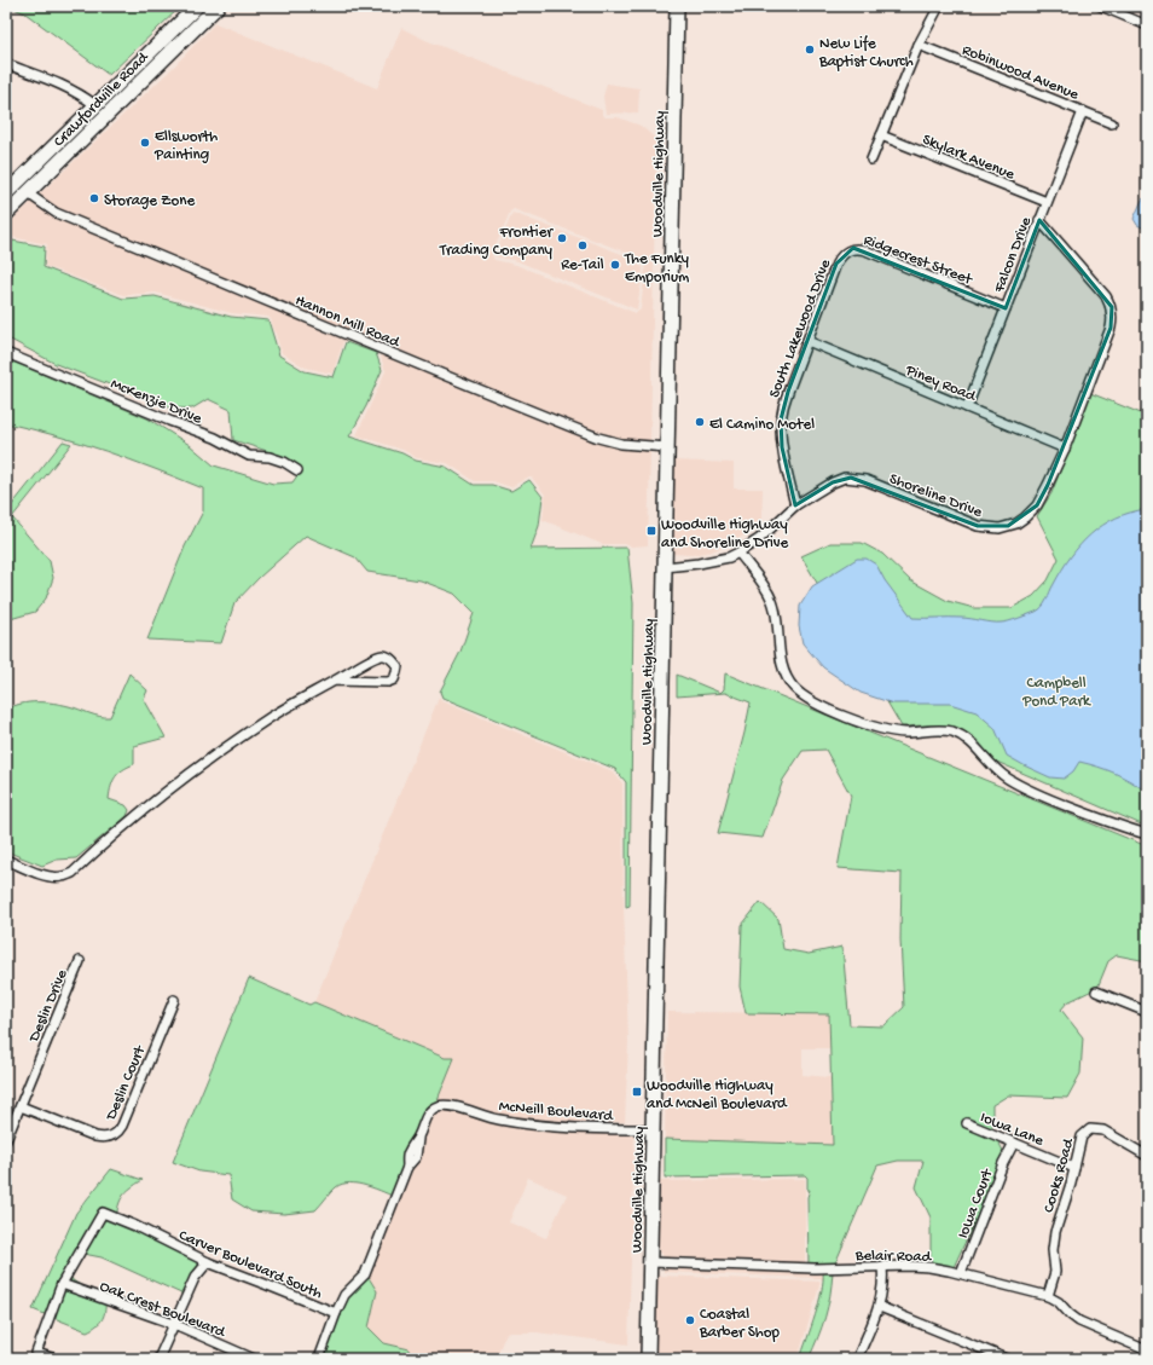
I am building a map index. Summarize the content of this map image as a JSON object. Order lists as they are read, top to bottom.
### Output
{
  "streets": {
    "main road": ["Crawfordville Road", "Woodville Highway"],
    "street": [
      "Robinwood Avenue",
      "Skylark Avenue",
      "Falcon Drive",
      "Ridgecrest Street",
      "Hannon Mill Road",
      "South Lakewood Drive",
      "Piney Road",
      "McKenzie Drive",
      "Shoreline Drive",
      "Deslin Drive",
      "Deslin Court",
      "McNeill Boulevard",
      "Iowa Lane",
      "Cooks Road",
      "Iowa Court",
      "Belair Road",
      "Carver Boulevard South",
      "Oak Crest Boulevard"
    ]
  },
  "crossings": [
    ["Robinwood Avenue", "Falcon Drive"],
    ["Crawfordville Road", "Hannon Mill Road"],
    ["Skylark Avenue", "Falcon Drive"],
    ["Woodville Highway", "Hannon Mill Road"],
    ["Woodville Highway", "Shoreline Drive"],
    ["Woodville Highway", "McNeill Boulevard"],
    ["Woodville Highway", "Belair Road"],
    ["Falcon Drive", "Ridgecrest Street"],
    ["Falcon Drive", "Piney Road"],
    ["Falcon Drive", "Shoreline Drive"],
    ["Ridgecrest Street", "South Lakewood Drive"],
    ["South Lakewood Drive", "Piney Road"],
    ["South Lakewood Drive", "Shoreline Drive"],
    ["Piney Road", "Shoreline Drive"],
    ["Deslin Drive", "Deslin Court"],
    ["McNeill Boulevard", "Carver Boulevard South"],
    ["Iowa Lane", "Cooks Road"],
    ["Iowa Lane", "Iowa Court"],
    ["Cooks Road", "Belair Road"],
    ["Iowa Court", "Belair Road"],
    ["Carver Boulevard South", "Oak Crest Boulevard"]
  ],
  "parks": ["Campbell Pond Park"],
  "places": {
    "other": [
      "New Life Baptist Church",
      "Ellsworth Painting",
      "Storage Zone",
      "Frontier Trading Company",
      "Re-Tail",
      "The Funky Emporium",
      "El Camino Motel",
      "Coastal Barber Shop"
    ],
    "transit": ["Woodville Highway and Shoreline Drive", "Woodville Highway and McNeil Boulevard"]
  }
}
